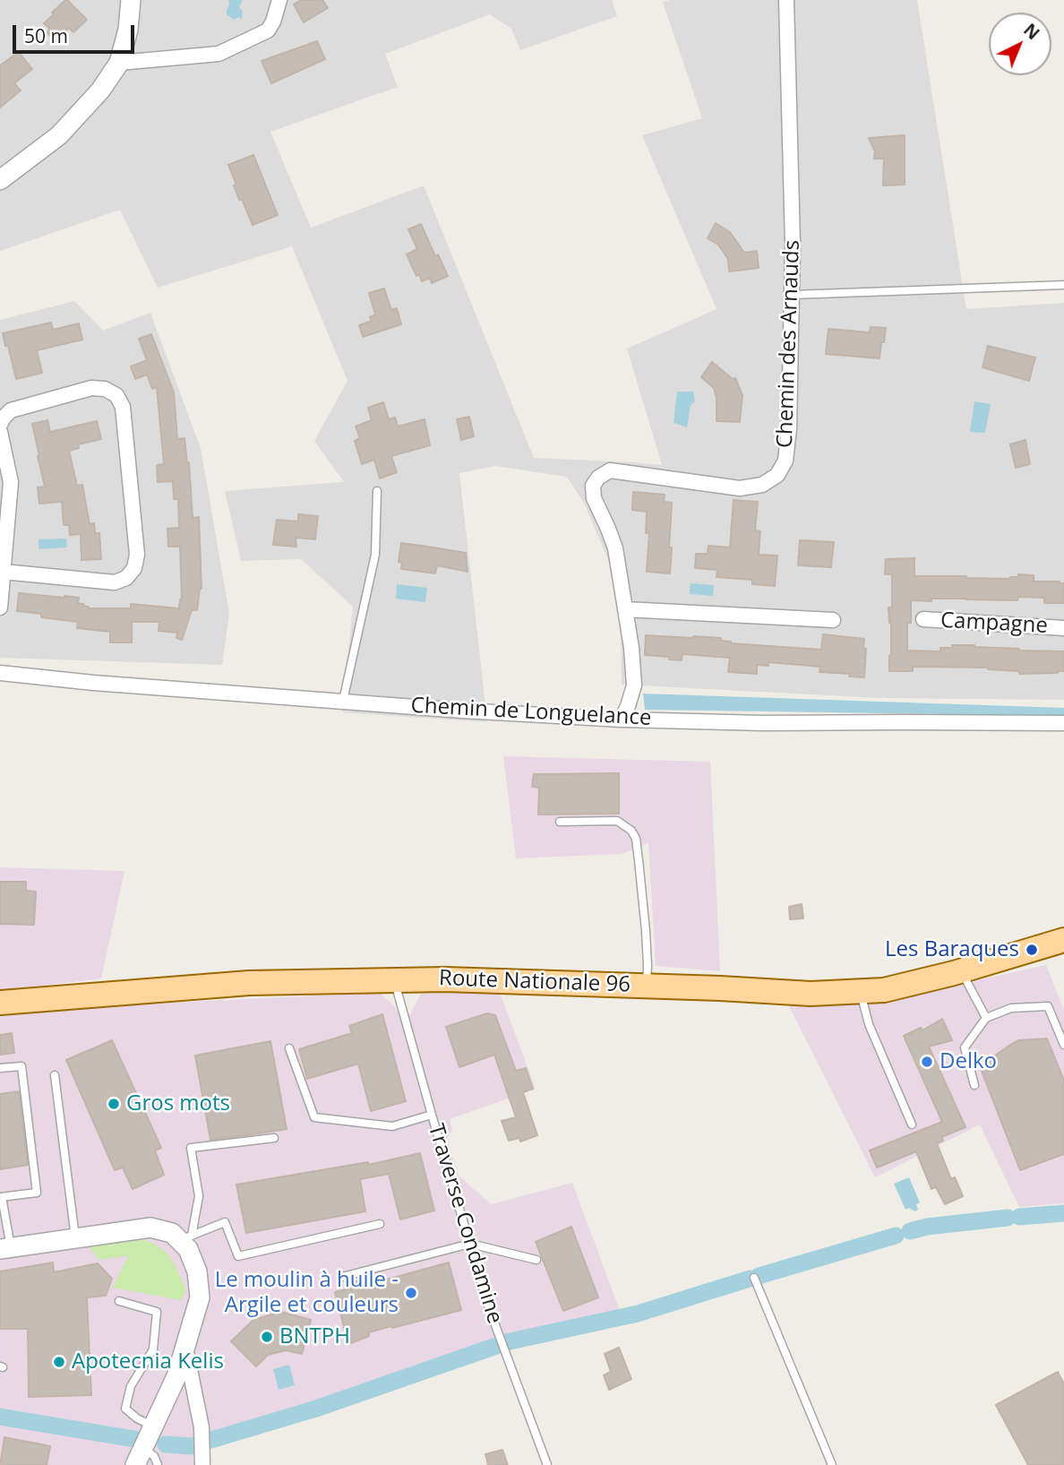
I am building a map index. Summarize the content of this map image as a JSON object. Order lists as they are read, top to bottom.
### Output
{
  "streets": {
    "main road": ["Route Nationale 96"],
    "street": ["Chemin des Arnauds", "Campagne", "Chemin de Longuelance"],
    "lane": ["Traverse Condamine"]
  },
  "crossings": [
    ["Chemin des Arnauds", "Chemin de Longuelance"],
    ["Route Nationale 96", "Traverse Condamine"]
  ],
  "places": [
    "Les Baraques",
    "Delko",
    "Gros mots",
    "Le moulin à huile - Argile et couleurs",
    "BNTPH",
    "Apotecnia Kelis"
  ],
  "scale_bar": "50 m",
  "north": "top right"
}
